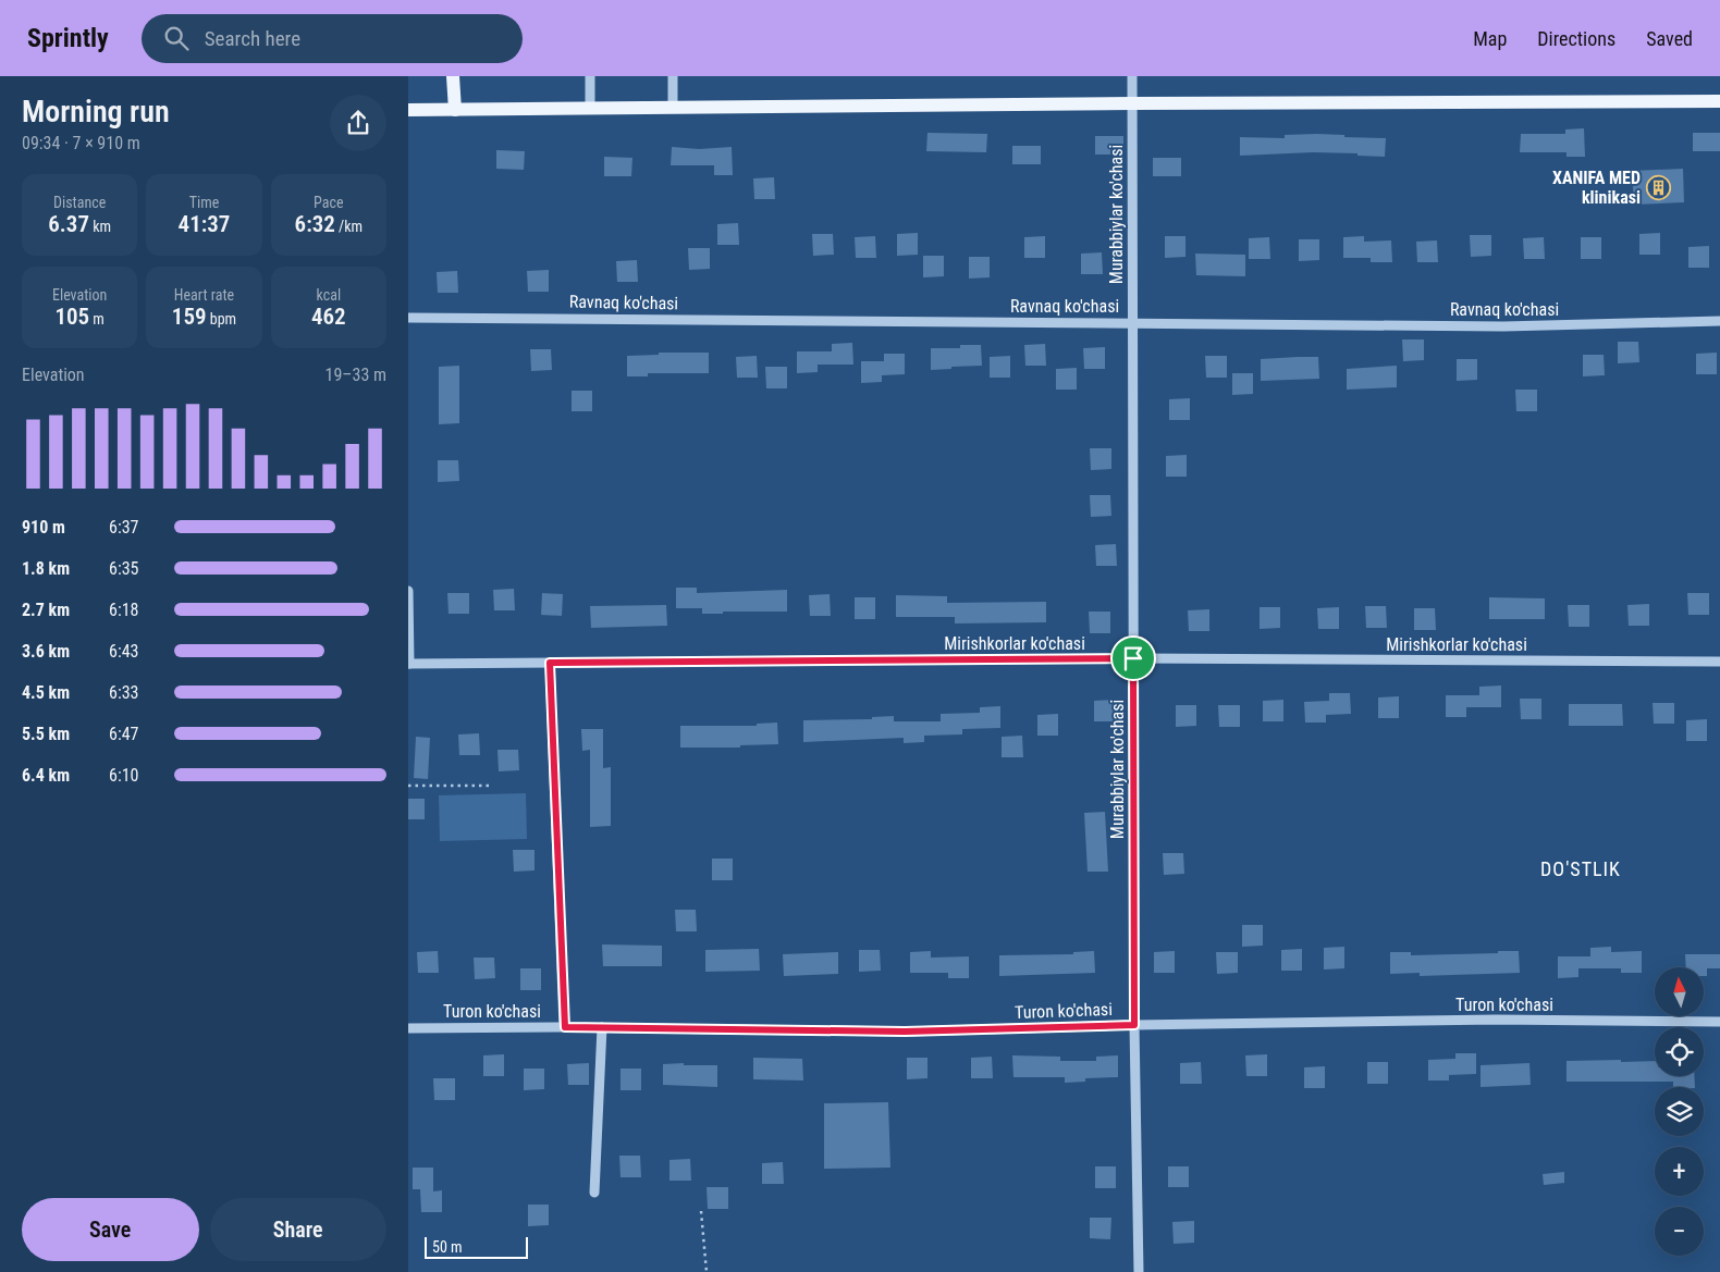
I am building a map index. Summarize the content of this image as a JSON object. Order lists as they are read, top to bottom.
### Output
{
  "streets": {
    "street": [
      "Murabbiylar ko'chasi",
      "Ravnaq ko'chasi",
      "Mirishkorlar ko'chasi",
      "Turon ko'chasi"
    ]
  },
  "crossings": [
    ["Murabbiylar ko'chasi", "Ravnaq ko'chasi"],
    ["Murabbiylar ko'chasi", "Mirishkorlar ko'chasi"],
    ["Murabbiylar ko'chasi", "Turon ko'chasi"]
  ],
  "districts": ["DO'STLIK"],
  "places": {
    "building": ["XANIFA MED klinikasi"]
  },
  "scale_bar": "50 m",
  "north": "top",
  "page": {
    "header": "Sprintly",
    "search": "Search here",
    "nav": ["Map", "Directions", "Saved"],
    "heading": ["Morning run", "09:34 · 7 × 910 m"],
    "stats": [
      ["Distance", "6.37 km"],
      ["Time", "41:37"],
      ["Pace", "6:32 /km"],
      ["Elevation", "105 m"],
      ["Heart rate", "159 bpm"],
      ["kcal", "462"]
    ],
    "chart": ["Elevation", "19–33 m"],
    "list": [
      {
        "name": "910 m",
        "note": "6:37"
      },
      {
        "name": "1.8 km",
        "note": "6:35"
      },
      {
        "name": "2.7 km",
        "note": "6:18"
      },
      {
        "name": "3.6 km",
        "note": "6:43"
      },
      {
        "name": "4.5 km",
        "note": "6:33"
      },
      {
        "name": "5.5 km",
        "note": "6:47"
      },
      {
        "name": "6.4 km",
        "note": "6:10"
      }
    ],
    "map_buttons": ["+", "−"],
    "buttons": ["Save", "Share"],
    "scale": "50 m"
  }
}
